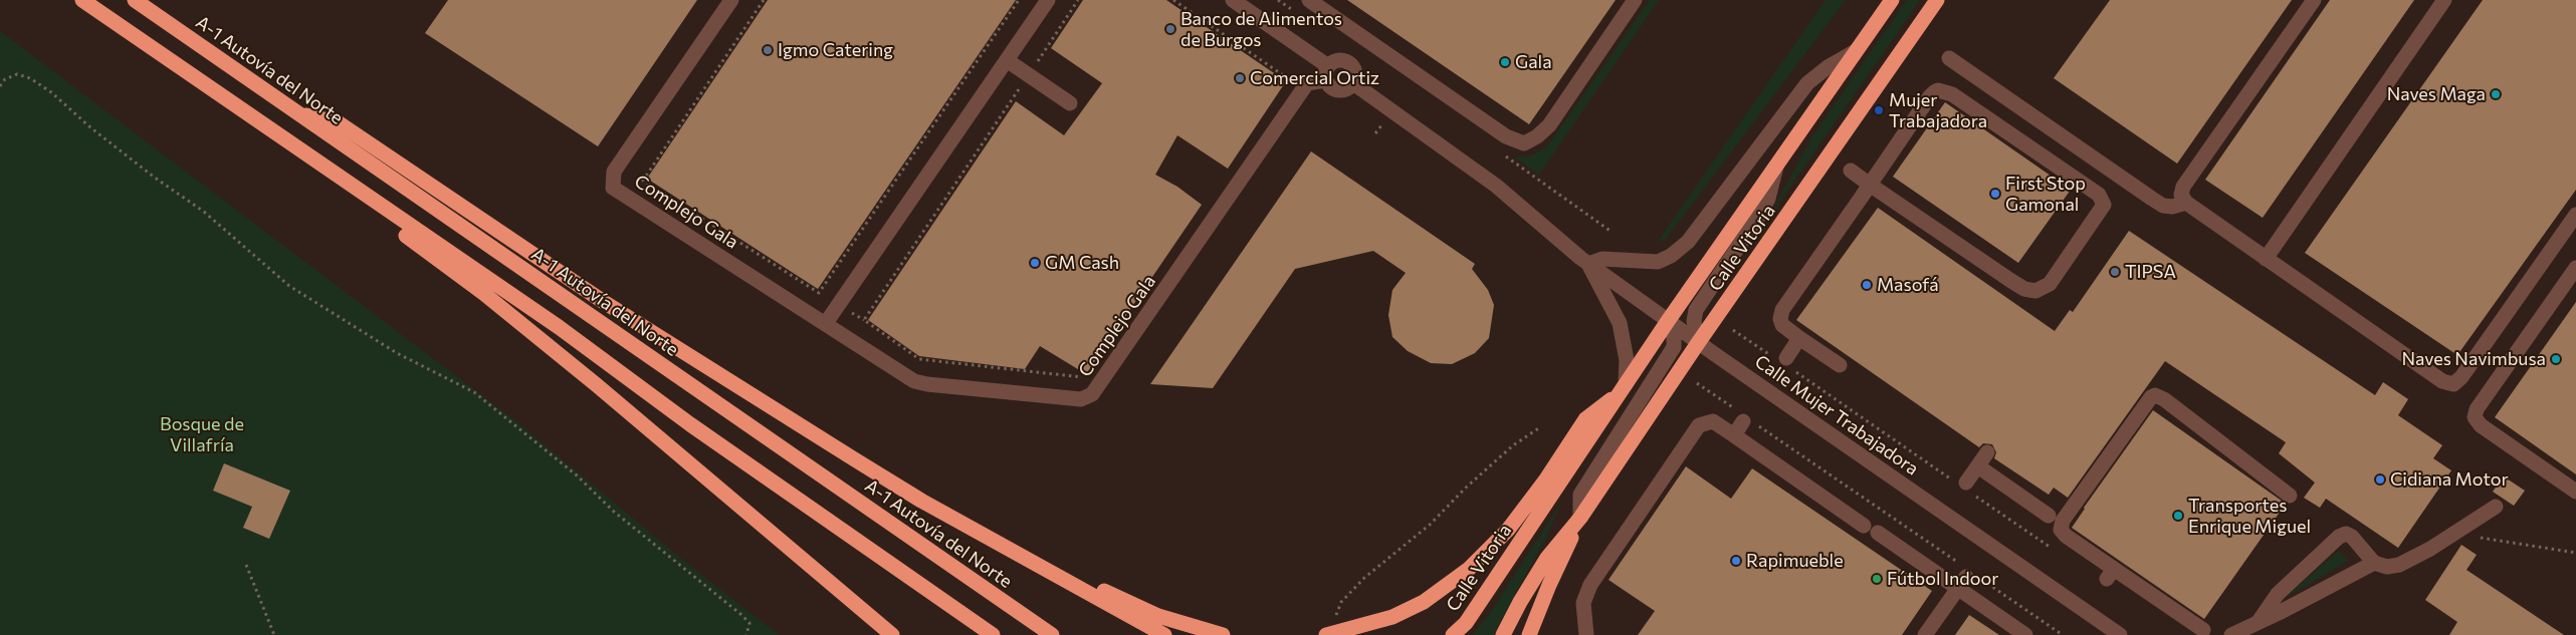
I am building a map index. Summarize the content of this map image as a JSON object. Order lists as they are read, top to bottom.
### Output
{
  "streets": {
    "highway": ["A-1 Autovía del Norte", "Calle Vitoria"],
    "street": ["Complejo Gala", "Calle Mujer Trabajadora"]
  },
  "crossings": [
    ["Complejo Gala", "Calle Mujer Trabajadora"],
    ["Calle Vitoria", "Calle Mujer Trabajadora"]
  ],
  "parks": ["Bosque de Villafría"],
  "places": [
    "Banco de Alimentos de Burgos",
    "Igmo Catering",
    "Gala",
    "Comercial Ortiz",
    "Naves Maga",
    "Mujer Trabajadora",
    "First Stop Gamonal",
    "GM Cash",
    "TIPSA",
    "Masofá",
    "Naves Navimbusa",
    "Cidiana Motor",
    "Transportes Enrique Miguel",
    "Rapimueble",
    "Fútbol Indoor"
  ]
}
